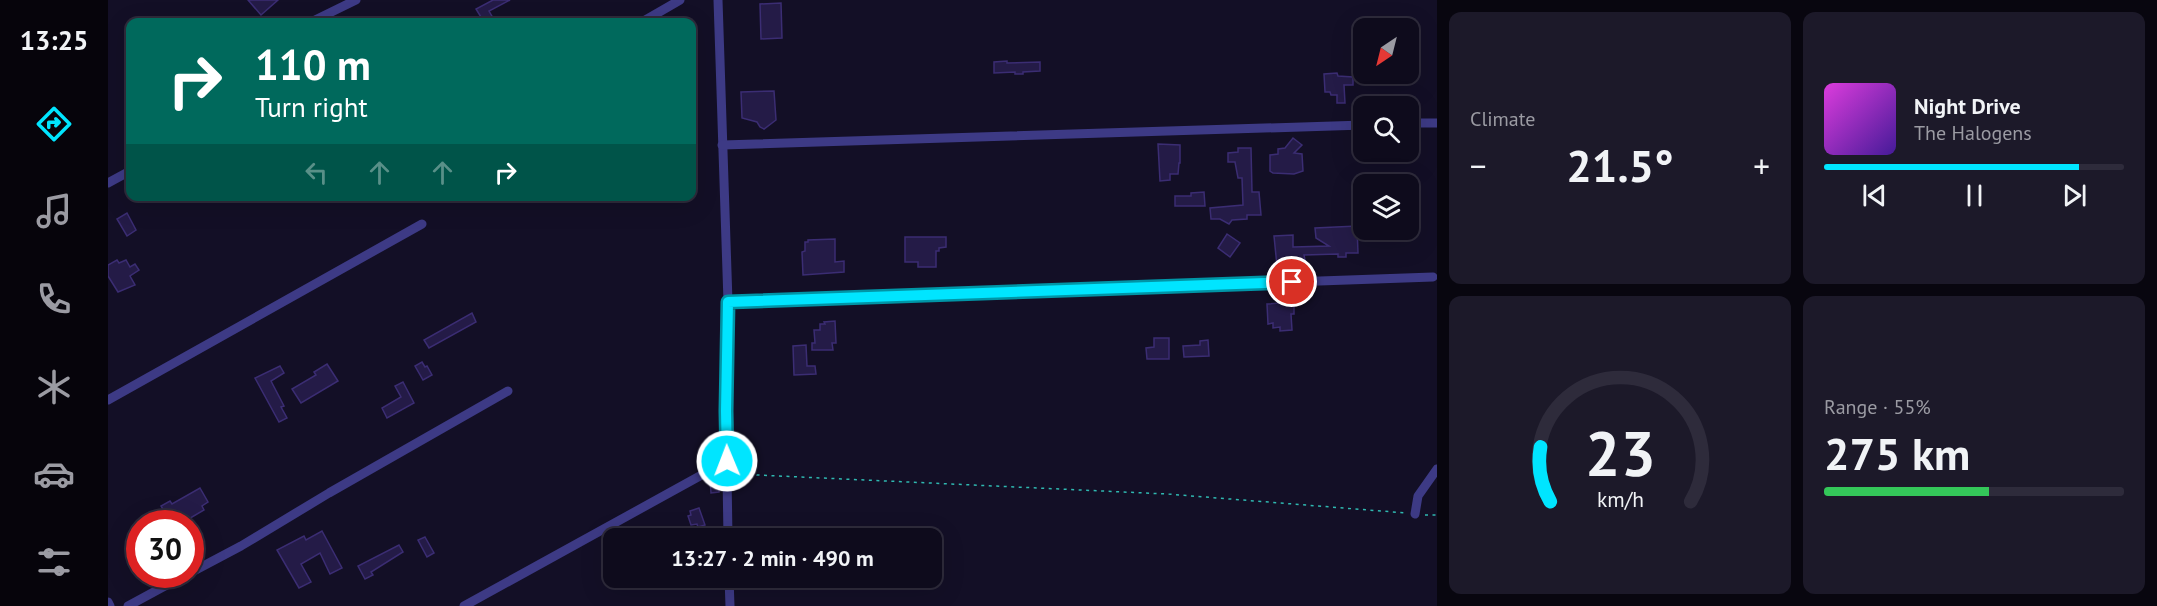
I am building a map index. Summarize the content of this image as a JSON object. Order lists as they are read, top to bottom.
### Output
{
  "north": "bottom left",
  "page": {
    "tabs": "13:25",
    "tile": [
      "Climate",
      ["Range · 55%", "275 km"]
    ],
    "turn": ["110 m", "Turn right"],
    "song": ["Night Drive", "The Halogens"],
    "heat": ["−", "21.5°", "+"],
    "limit": "30",
    "trip": "13:27 · 2 min · 490 m",
    "gauge": ["23", "km/h"]
  }
}
